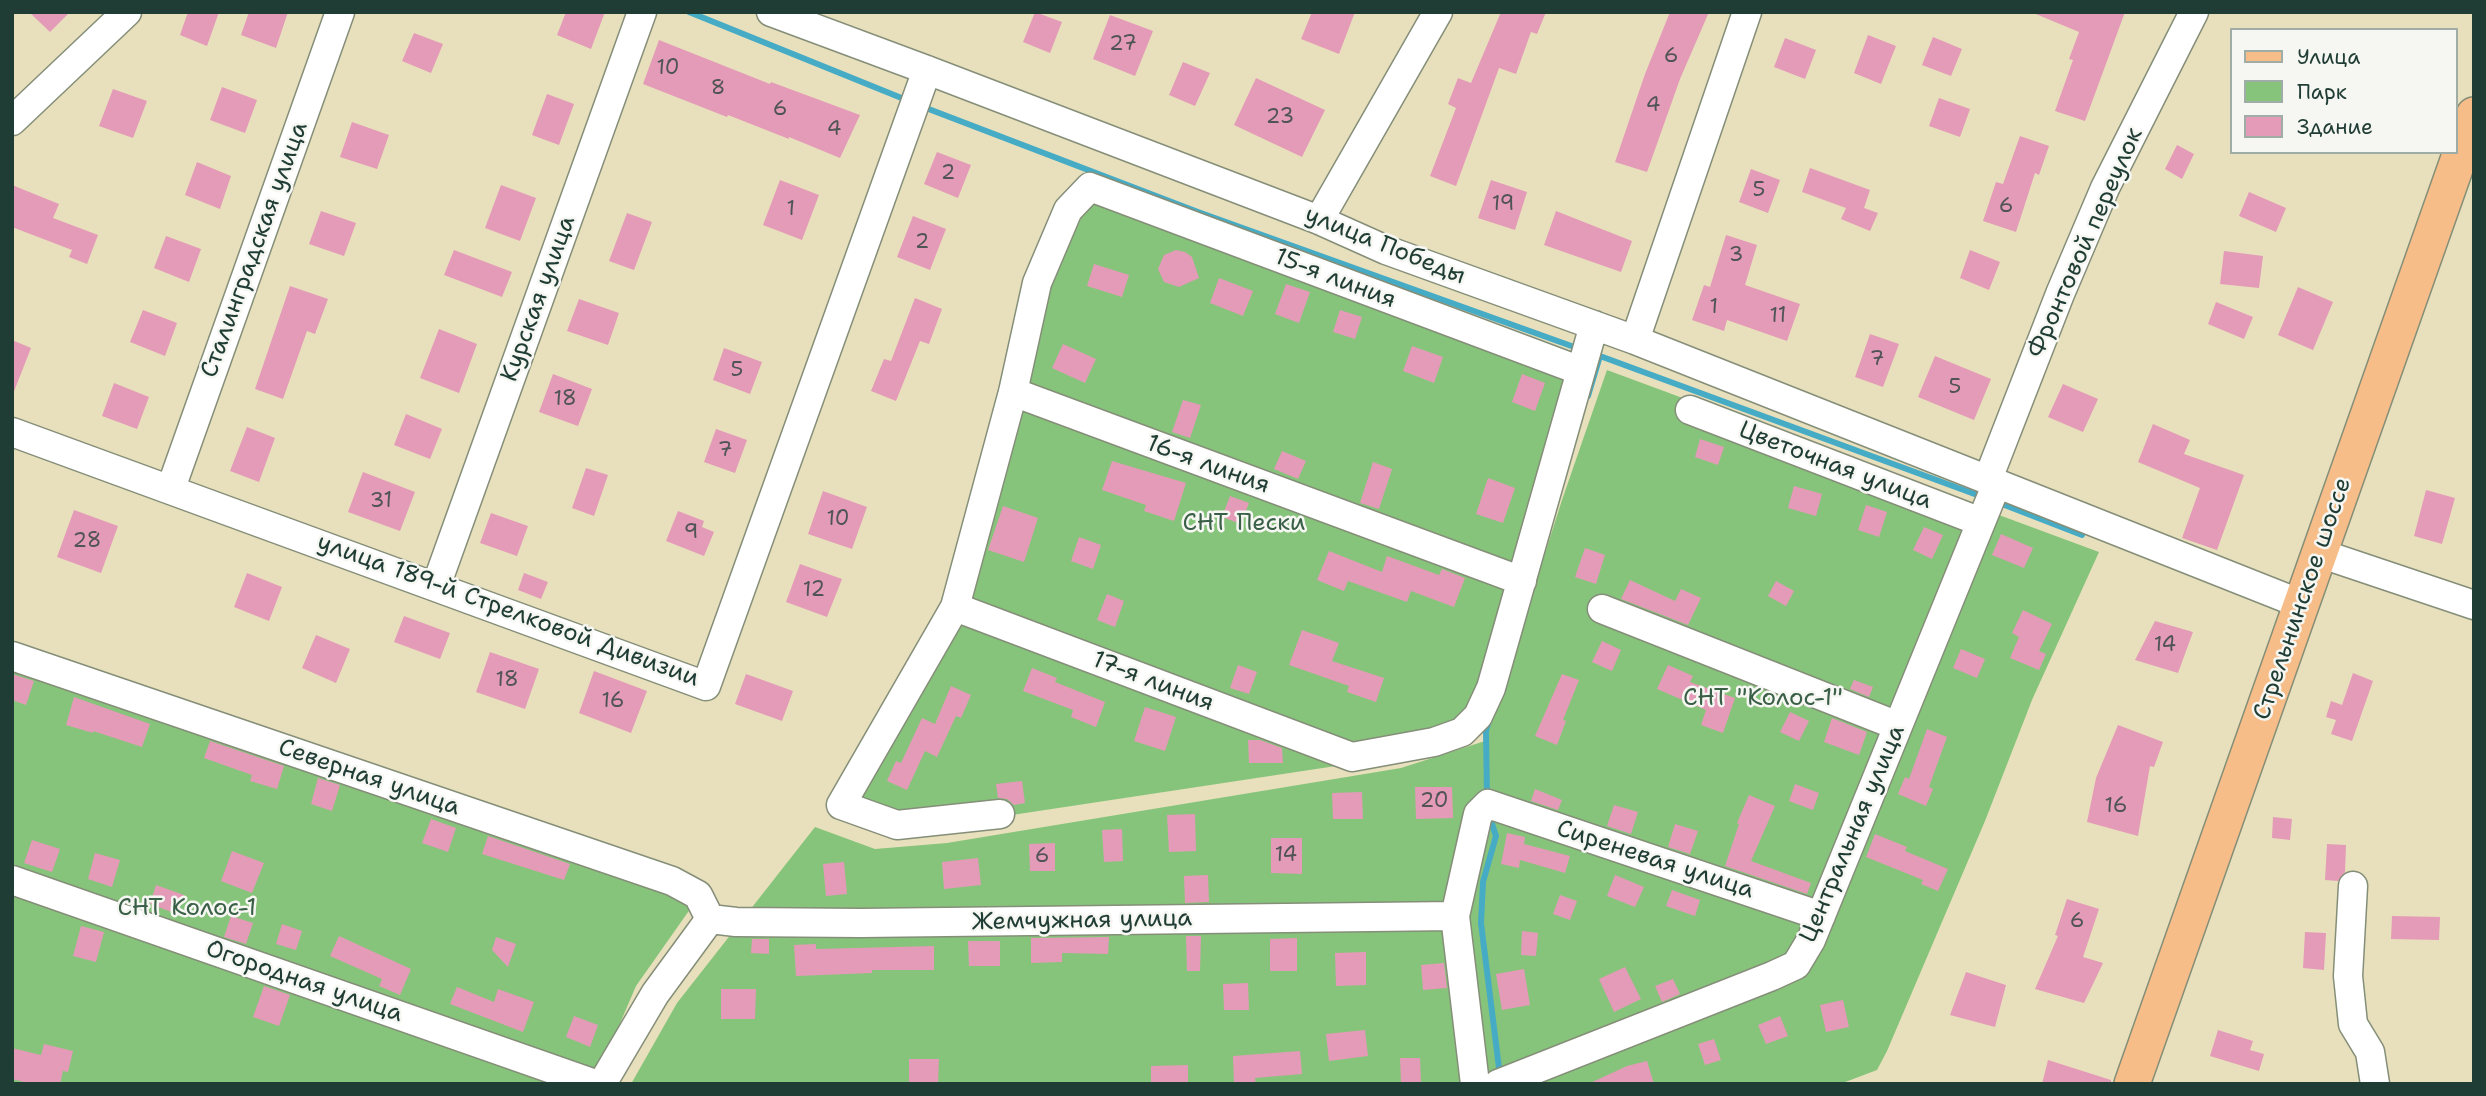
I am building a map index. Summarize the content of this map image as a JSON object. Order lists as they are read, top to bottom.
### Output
{
  "streets": {
    "main road": ["Стрельнинское шоссе"],
    "street": [
      "Фронтовой переулок",
      "улица Победы",
      "Сталинградская улица",
      "15-я линия",
      "Курская улица",
      "16-я линия",
      "Цветочная улица",
      "улица 189-й Стрелковой Дивизии",
      "17-я линия",
      "Северная улица",
      "Центральная улица",
      "Сиреневая улица",
      "Жемчужная улица",
      "Огородная улица"
    ]
  },
  "crossings": [
    ["Фронтовой переулок", "улица Победы"],
    ["Фронтовой переулок", "Центральная улица"],
    ["улица Победы", "Стрельнинское шоссе"],
    ["улица Победы", "улица 189-й Стрелковой Дивизии"],
    ["улица Победы", "Центральная улица"],
    ["Сталинградская улица", "улица 189-й Стрелковой Дивизии"],
    ["15-я линия", "16-я линия"],
    ["Курская улица", "улица 189-й Стрелковой Дивизии"],
    ["16-я линия", "17-я линия"],
    ["Цветочная улица", "Центральная улица"],
    ["Северная улица", "Жемчужная улица"],
    ["Центральная улица", "Сиреневая улица"],
    ["Сиреневая улица", "Жемчужная улица"]
  ],
  "parks": ["СНТ Пески", "СНТ \"Колос-1\"", "СНТ Колос-1"],
  "house_numbers": [
    "27",
    "6",
    "10",
    "8",
    "4",
    "6",
    "23",
    "4",
    "2",
    "5",
    "19",
    "6",
    "1",
    "2",
    "3",
    "1",
    "11",
    "7",
    "5",
    "5",
    "18",
    "7",
    "31",
    "10",
    "9",
    "28",
    "12",
    "14",
    "18",
    "16",
    "20",
    "16",
    "14",
    "6",
    "6"
  ],
  "legend": ["Улица", "Парк", "Здание"]
}
